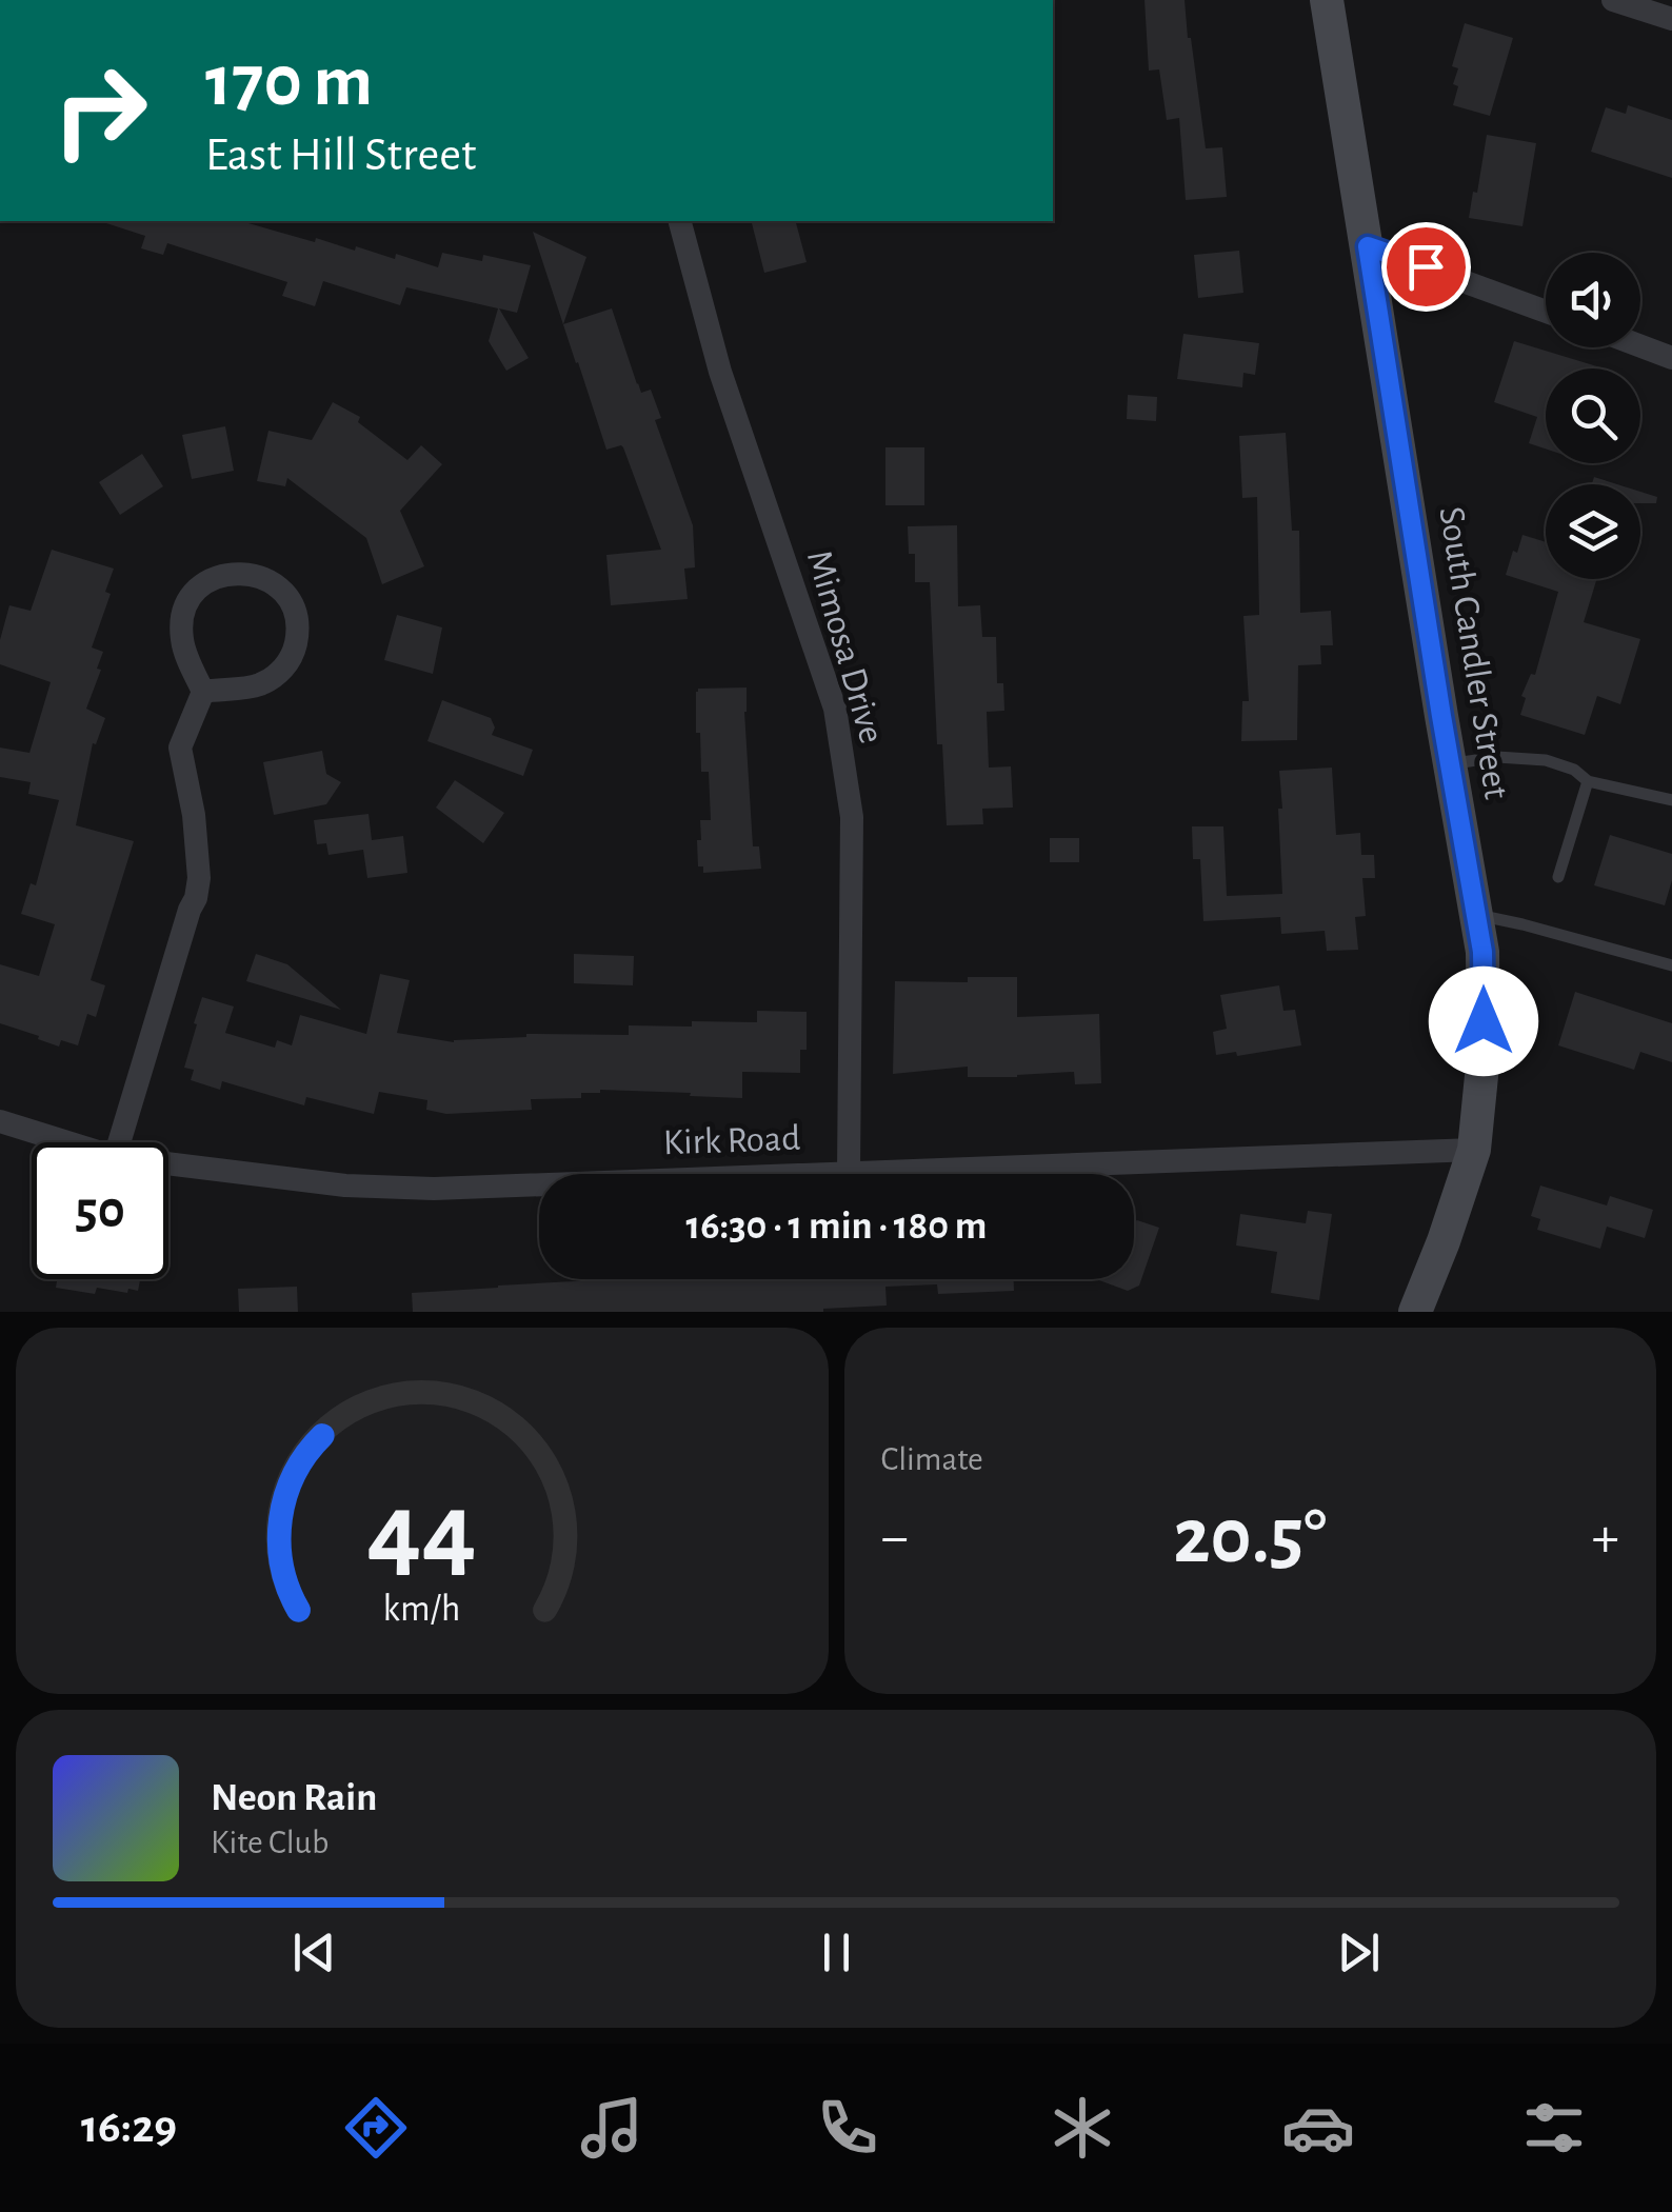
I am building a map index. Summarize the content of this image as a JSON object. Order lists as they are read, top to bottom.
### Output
{
  "streets": {
    "main road": ["South Candler Street"],
    "street": ["Mimosa Drive", "Kirk Road"]
  },
  "crossings": [
    ["Mimosa Drive", "Kirk Road"],
    ["South Candler Street", "Kirk Road"]
  ],
  "page": {
    "turn": ["170 m", "East Hill Street"],
    "limit": "50",
    "trip": "16:30 · 1 min · 180 m",
    "tile": "Climate",
    "heat": ["−", "20.5°", "+"],
    "song": ["Neon Rain", "Kite Club"],
    "tabs": "16:29",
    "gauge": ["44", "km/h"]
  }
}
